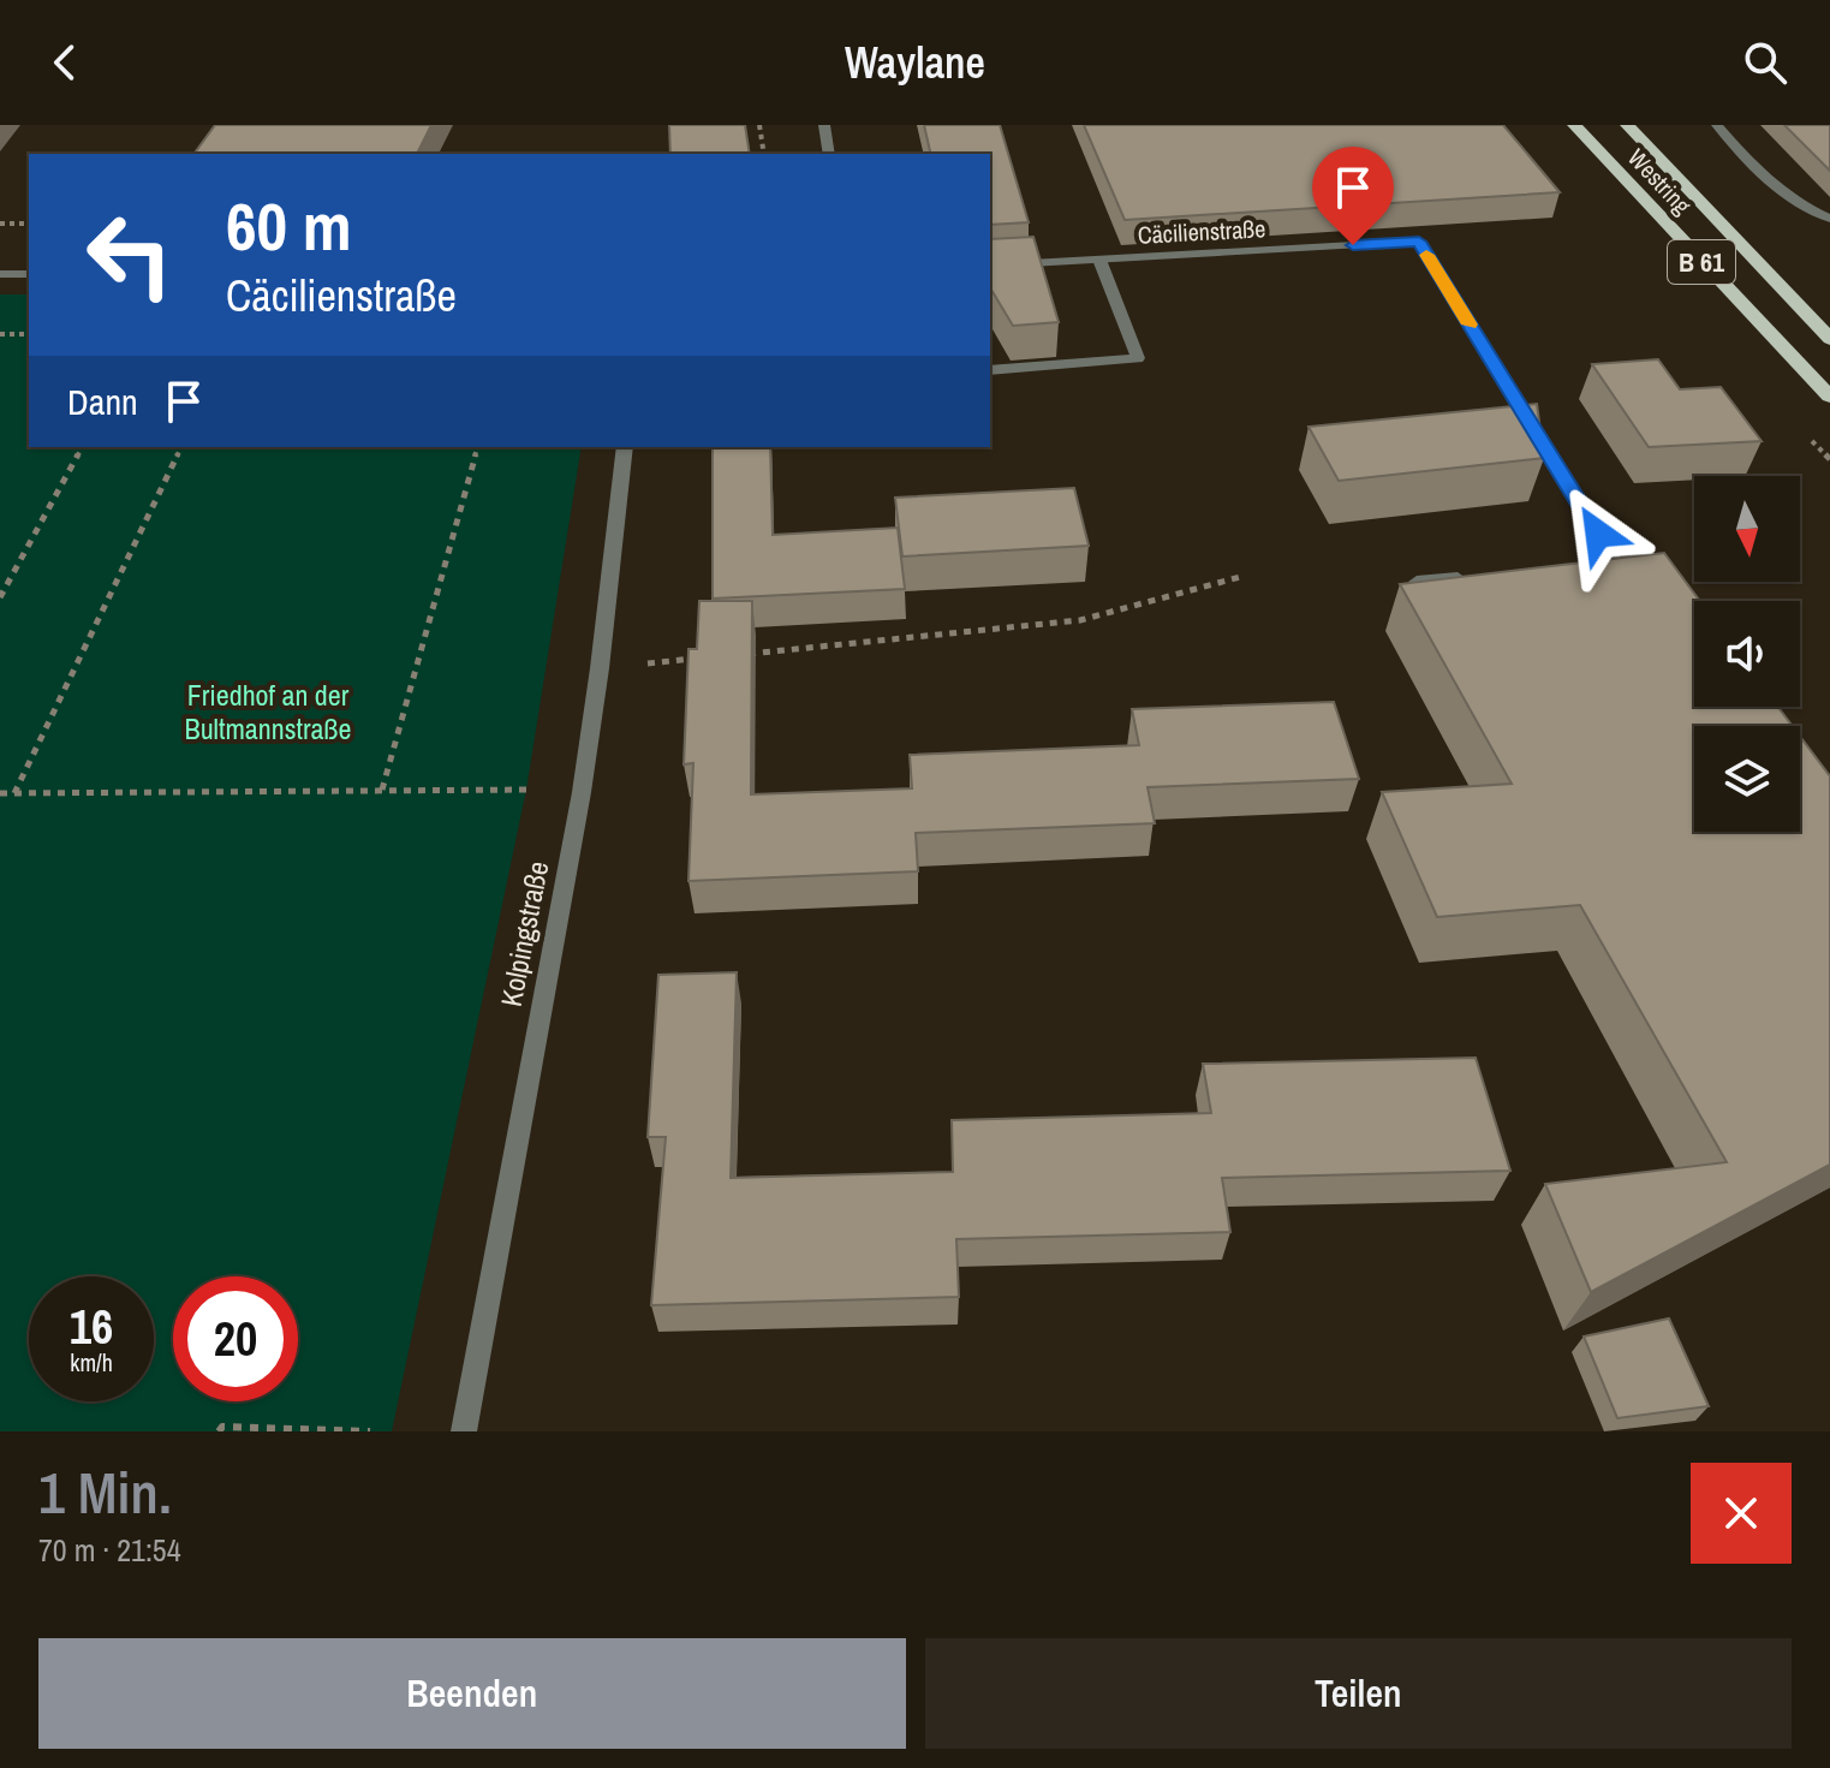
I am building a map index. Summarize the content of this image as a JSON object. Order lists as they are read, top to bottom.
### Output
{
  "streets": {
    "main road": ["Westring", "B 61"],
    "street": ["Cäcilienstraße", "Kolpingstraße"]
  },
  "parks": ["Friedhof an der Bultmannstraße"],
  "north": "bottom",
  "page": {
    "header": "Waylane",
    "turn": ["60 m", "Cäcilienstraße"],
    "then": "Dann",
    "speed": "16 km/h",
    "limit": "20",
    "heading": ["1 Min.", "70 m · 21:54"],
    "buttons": ["Beenden", "Teilen"]
  }
}
